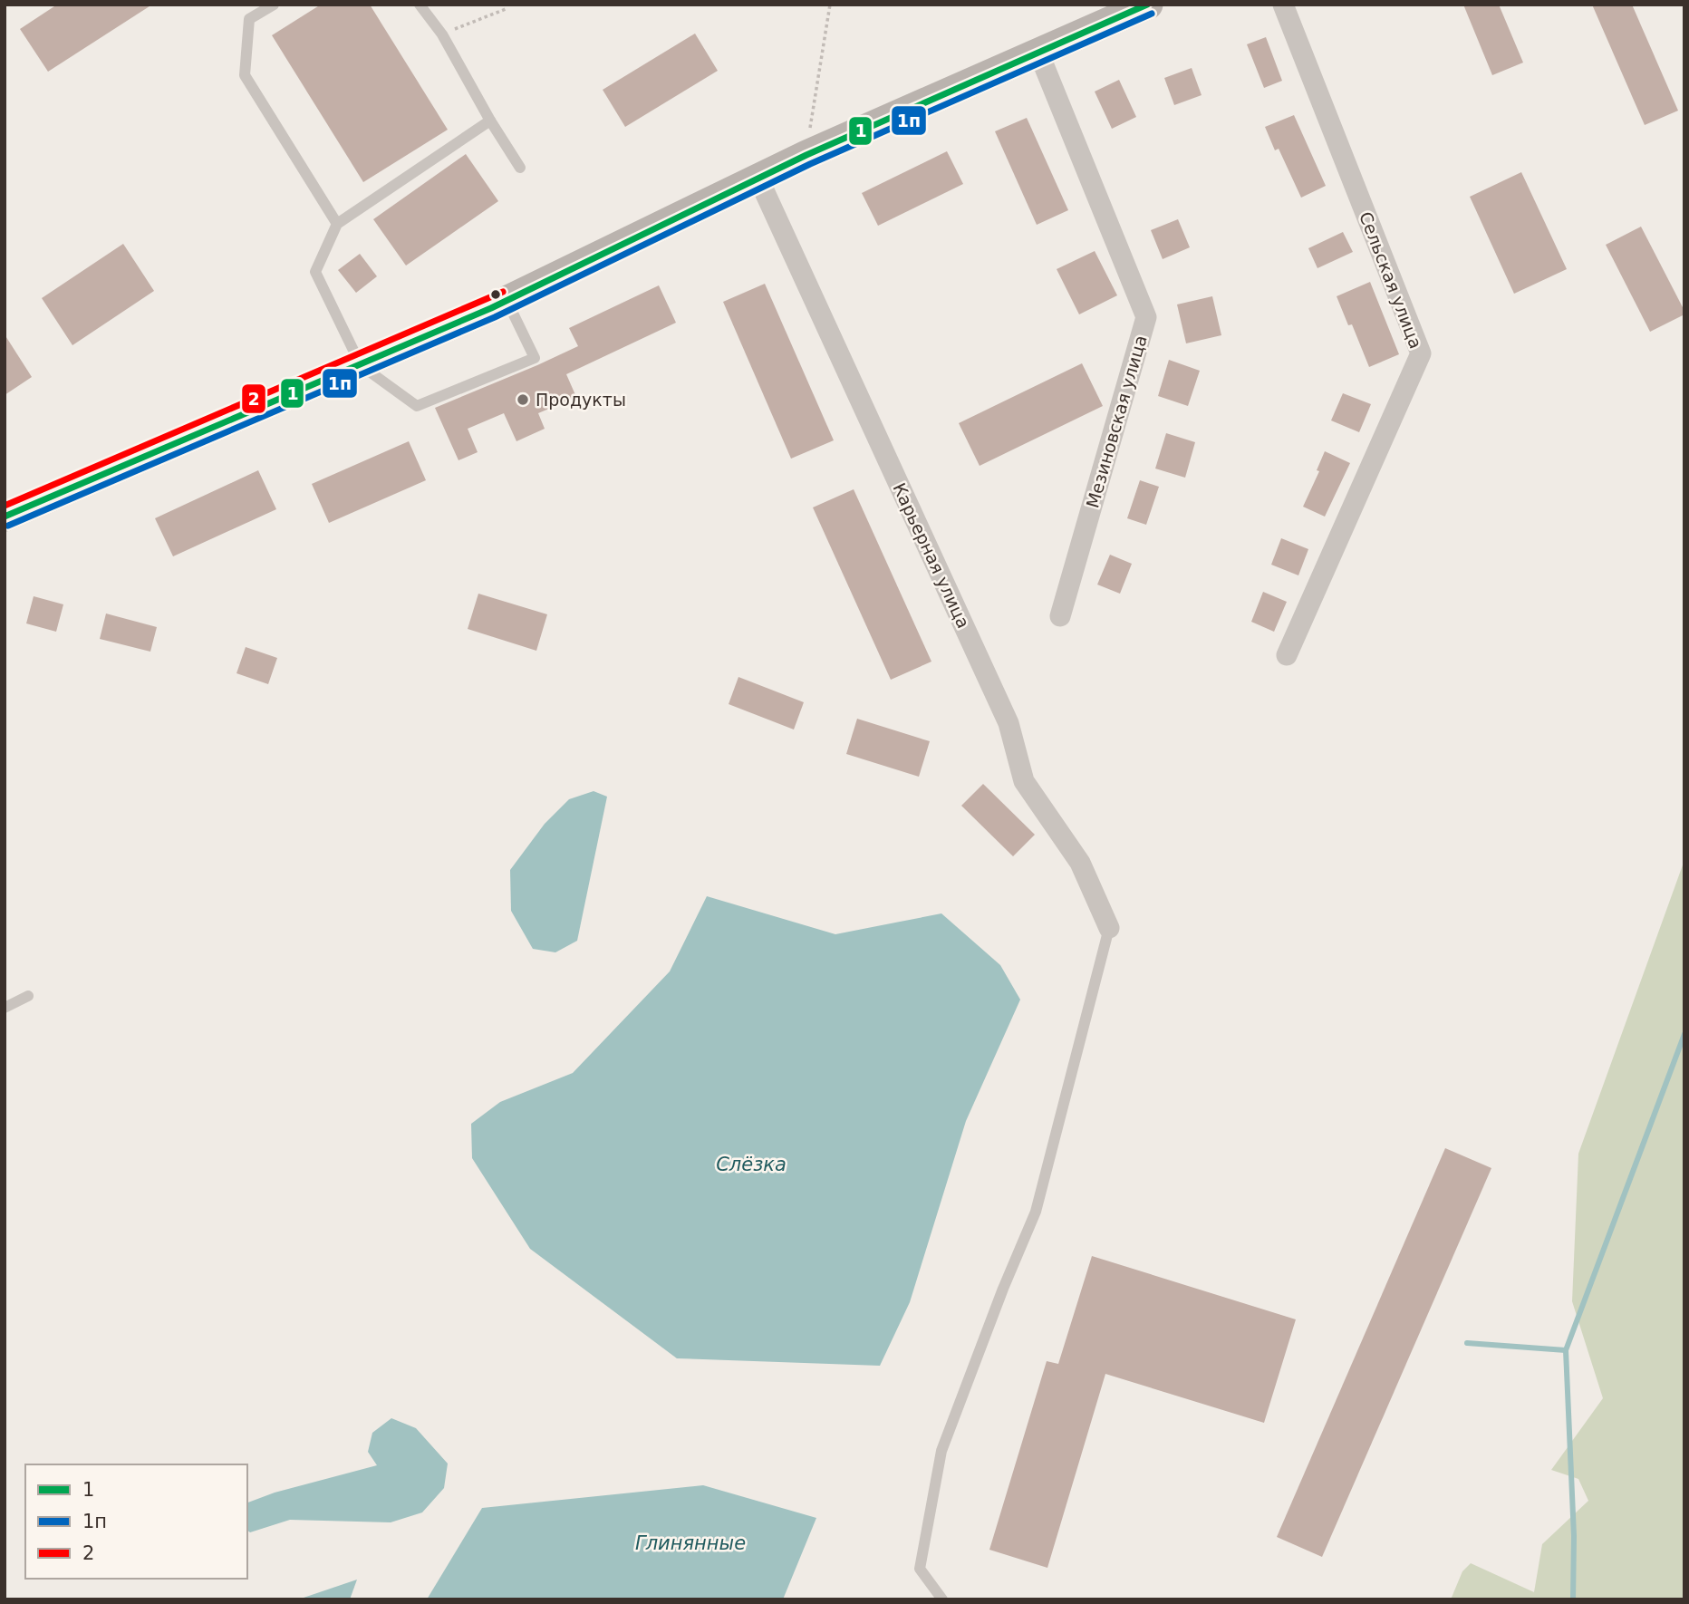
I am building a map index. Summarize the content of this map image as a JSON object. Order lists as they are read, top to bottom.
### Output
{
  "streets": {
    "street": ["Сельская улица", "Мезиновская улица", "Карьерная улица"]
  },
  "water": ["Слёзка", "Глинянные"],
  "places": ["Продукты"],
  "lines": ["transit line 1", "transit line 1п", "transit line 2"],
  "legend": ["1", "1п", "2"]
}
